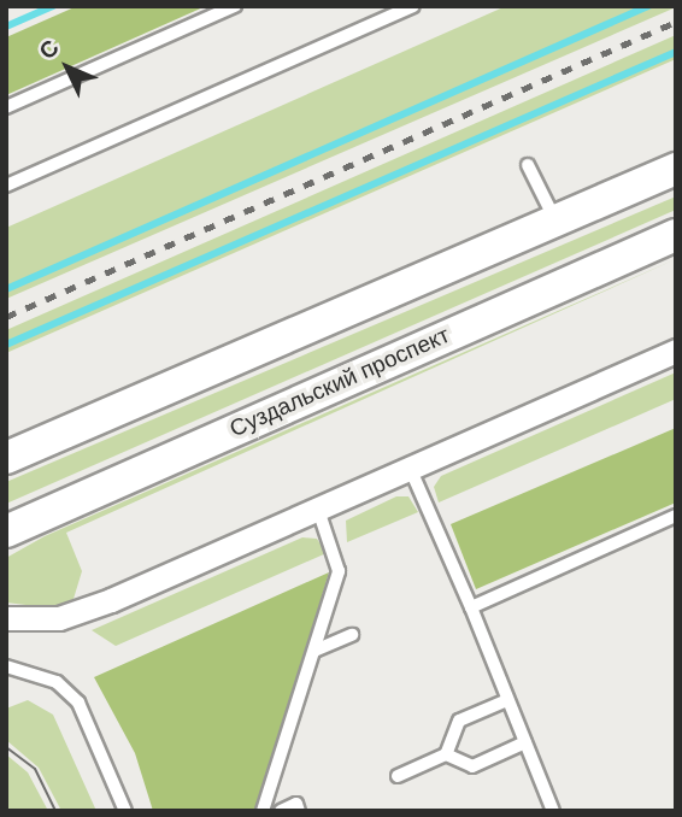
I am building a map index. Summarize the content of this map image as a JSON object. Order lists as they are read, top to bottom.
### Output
{
  "streets": {
    "main road": ["Суздальский проспект"]
  },
  "north": "top left"
}
